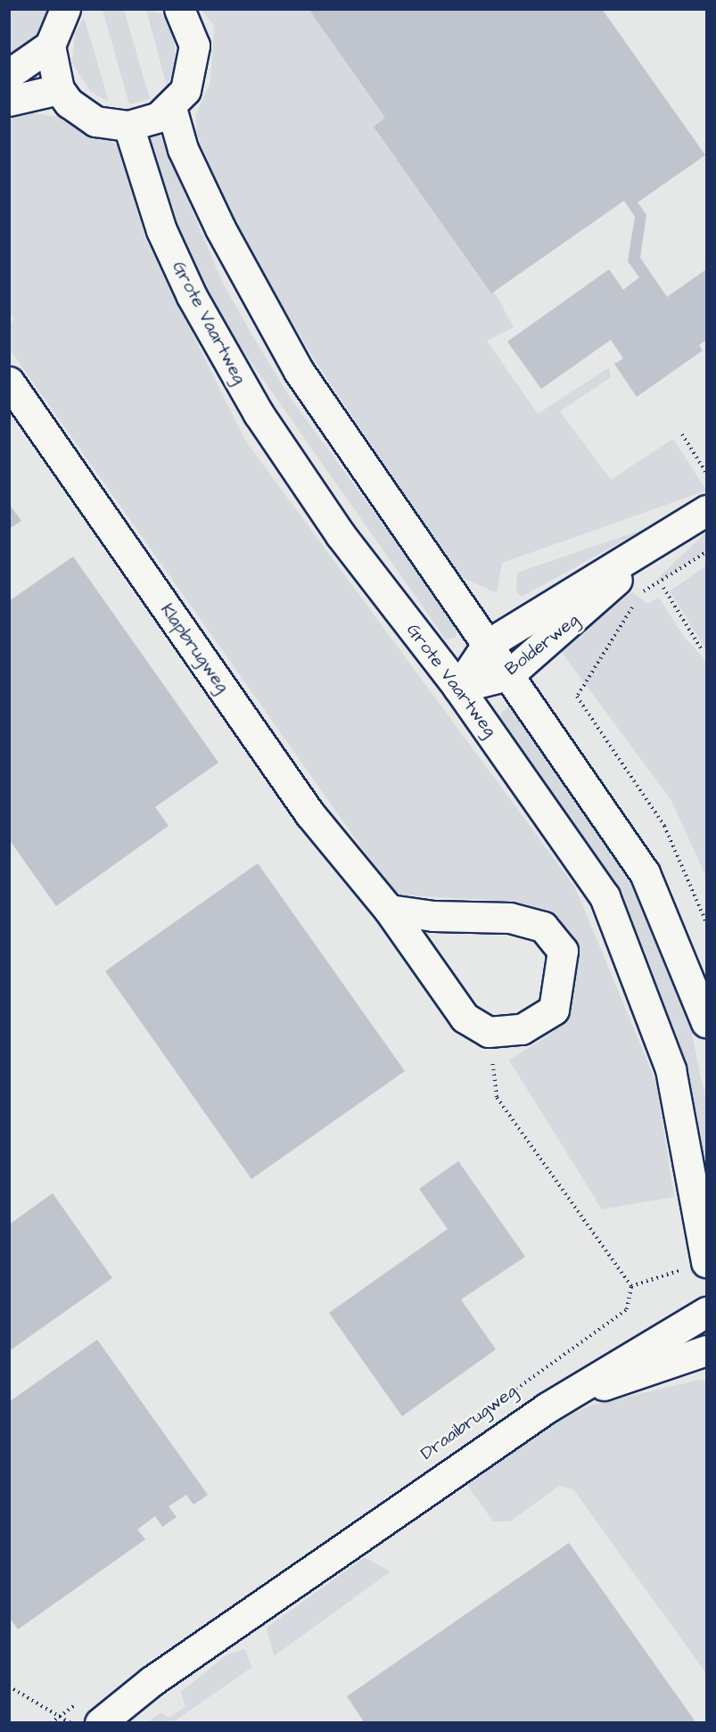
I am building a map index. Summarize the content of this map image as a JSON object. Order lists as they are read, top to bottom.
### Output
{
  "streets": {
    "street": [
      "Grote Vaartweg",
      "Bolderweg",
      "Klapbrugweg",
      "Draaibrugweg"
    ]
  },
  "crossings": [
    ["Grote Vaartweg", "Bolderweg"]
  ]
}
